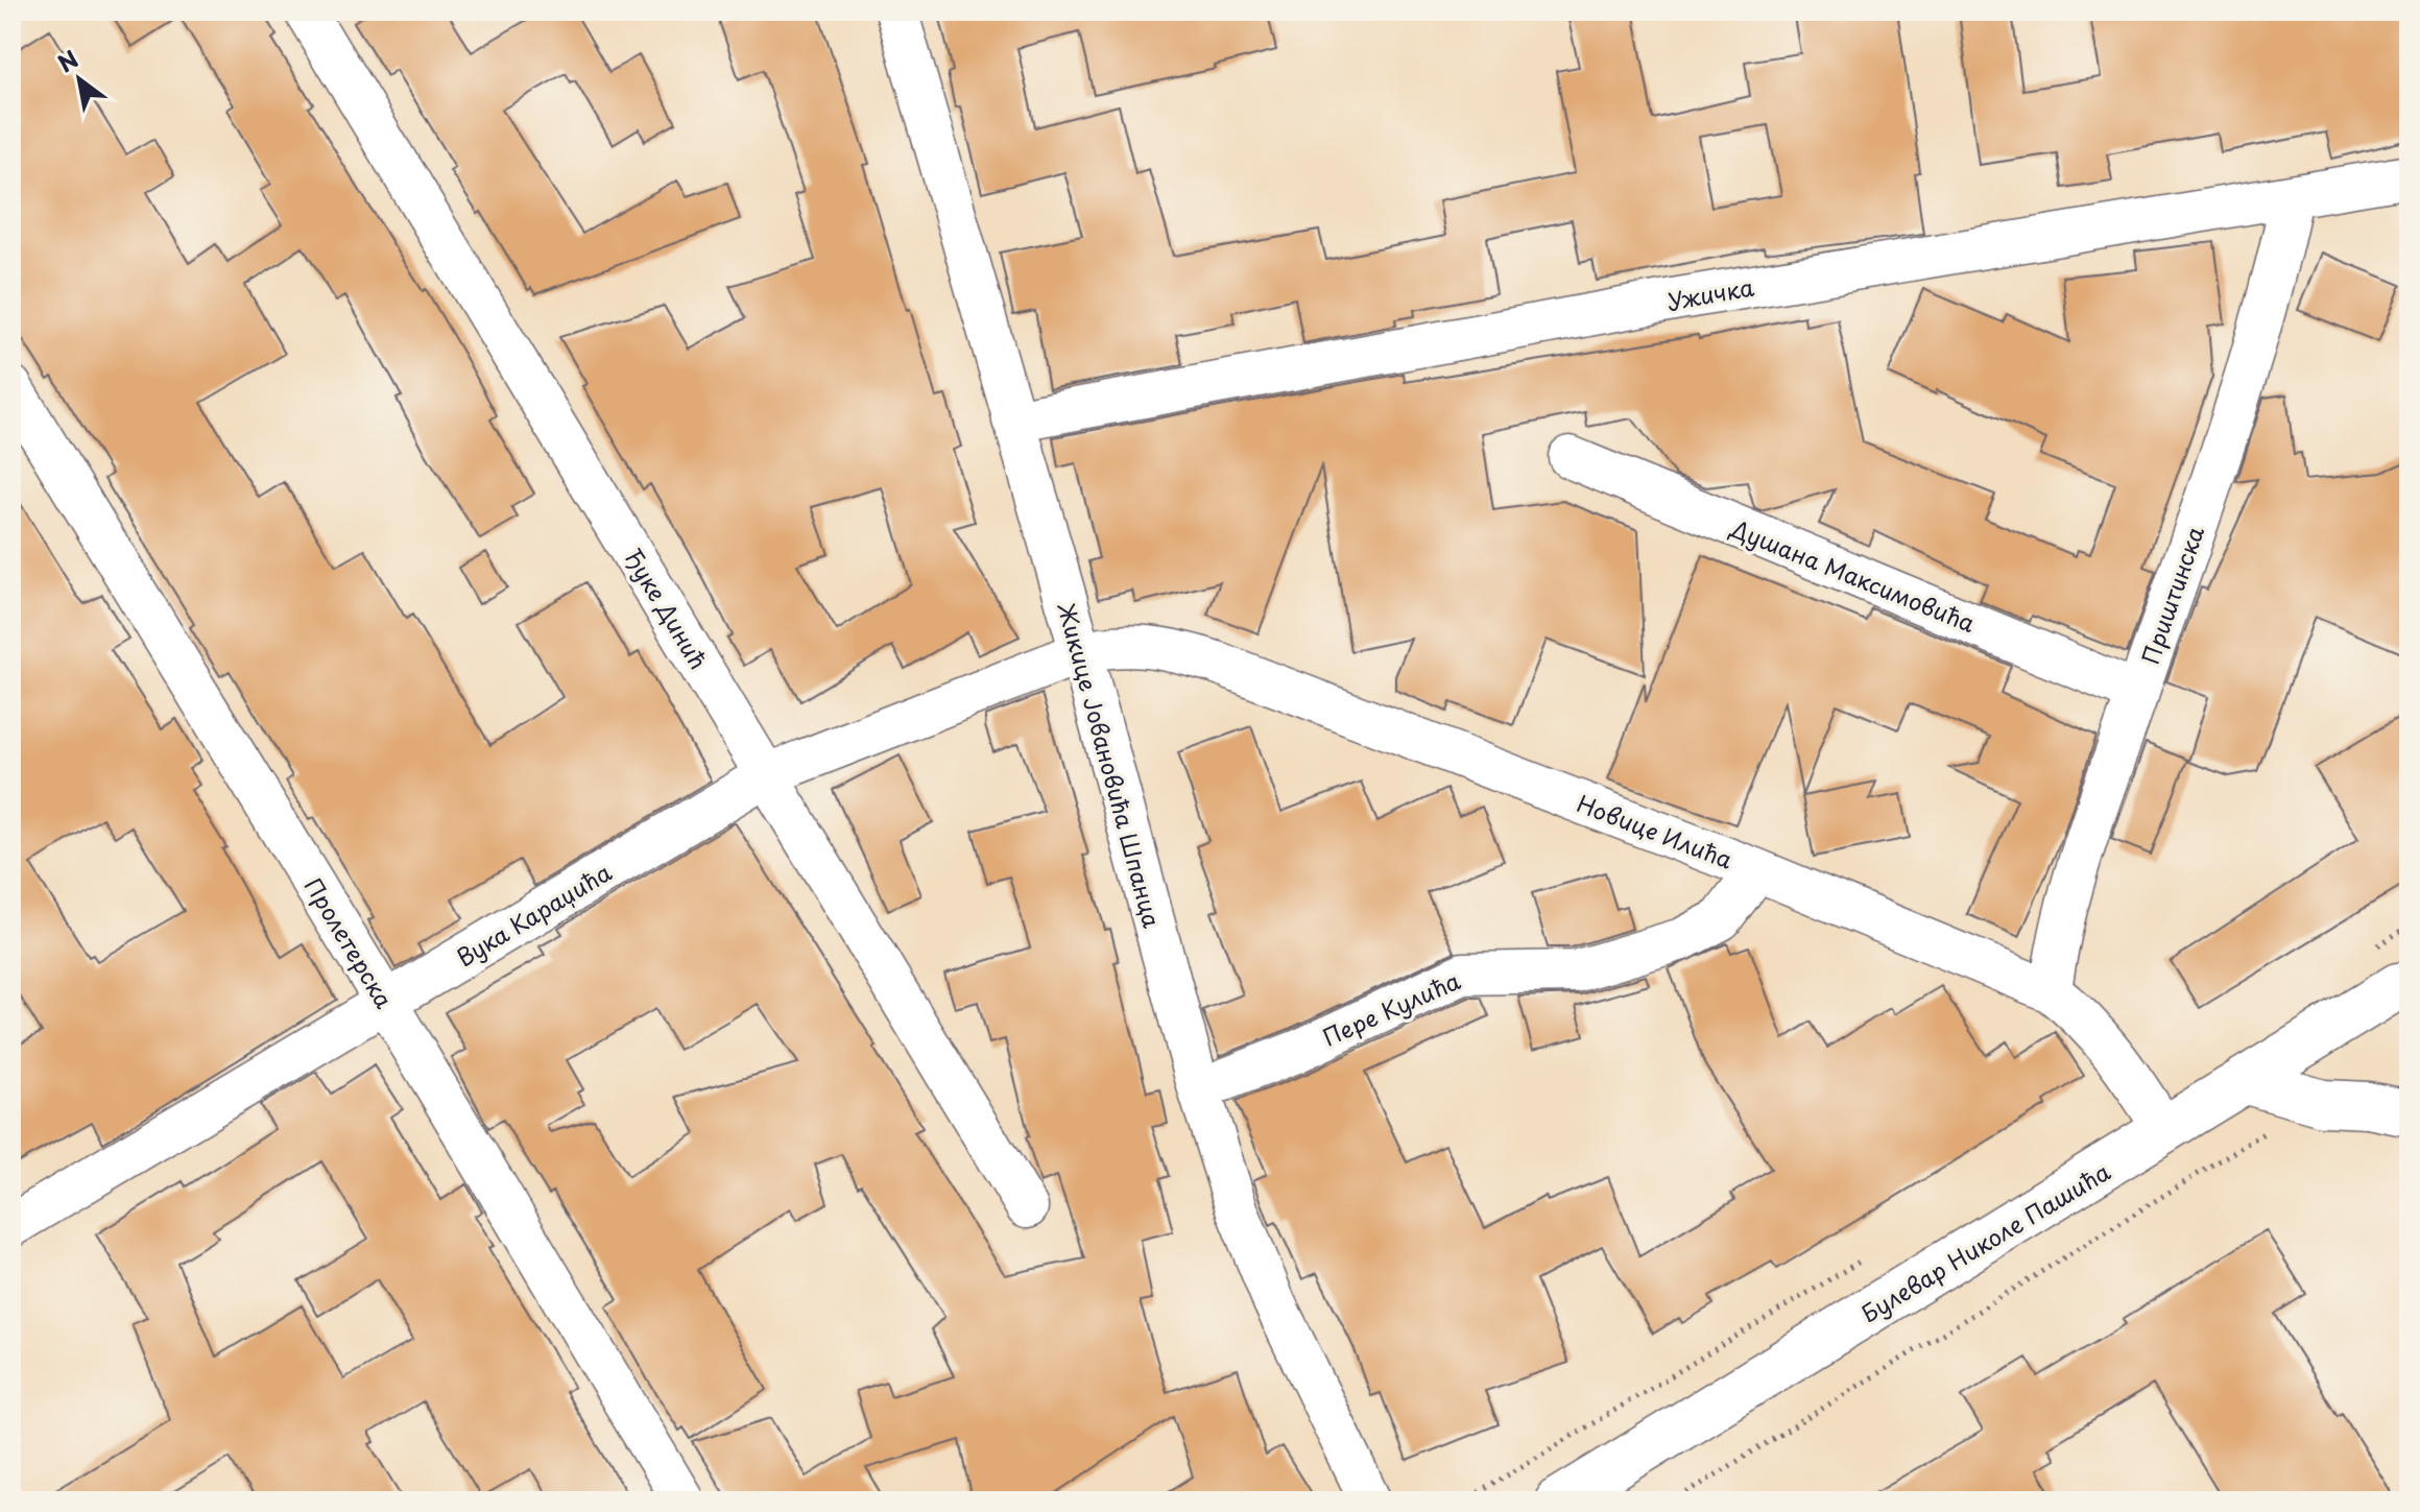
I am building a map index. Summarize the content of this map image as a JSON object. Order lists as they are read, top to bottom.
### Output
{
  "streets": {
    "main road": ["Булевар Николе Пашића"],
    "street": [
      "Ужичка",
      "Душана Максимовића",
      "Приштинска",
      "Ђуке Динић",
      "Жикице Јовановића Шпанца",
      "Новице Илића",
      "Вука Караџића",
      "Пролетерска",
      "Пере Кулића"
    ]
  },
  "crossings": [
    ["Ужичка", "Приштинска"],
    ["Ужичка", "Жикице Јовановића Шпанца"],
    ["Душана Максимовића", "Приштинска"],
    ["Приштинска", "Новице Илића"],
    ["Ђуке Динић", "Вука Караџића"],
    ["Жикице Јовановића Шпанца", "Новице Илића"],
    ["Жикице Јовановића Шпанца", "Вука Караџића"],
    ["Жикице Јовановића Шпанца", "Пере Кулића"],
    ["Новице Илића", "Вука Караџића"],
    ["Новице Илића", "Пере Кулића"],
    ["Новице Илића", "Булевар Николе Пашића"],
    ["Вука Караџића", "Пролетерска"]
  ],
  "north": "top left"
}
